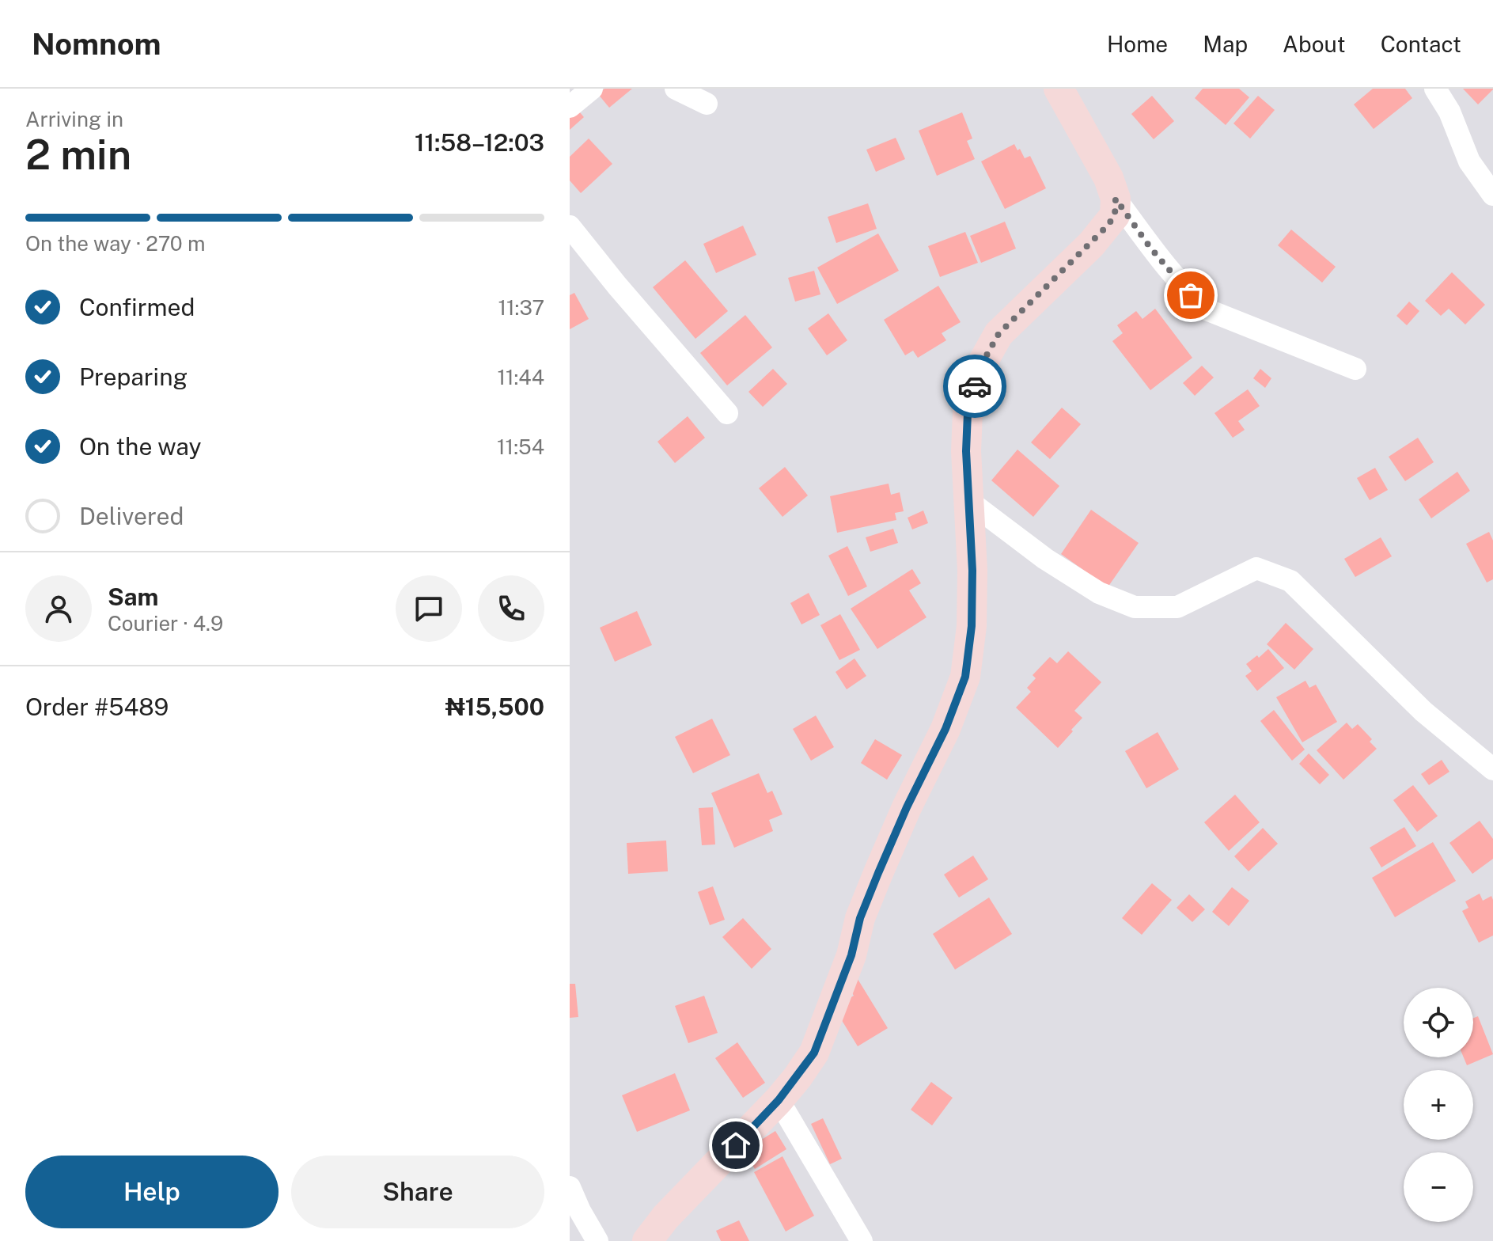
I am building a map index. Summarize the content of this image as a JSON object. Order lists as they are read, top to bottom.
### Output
{
  "page": {
    "header": "Nomnom",
    "nav": [
      "Home",
      "Map",
      "About",
      "Contact"
    ],
    "heading": ["2 min", "Arriving in", "11:58–12:03"],
    "panel": [
      "Sam",
      "Courier · 4.9",
      "Order #5489",
      "₦15,500"
    ],
    "bar": "On the way · 270 m",
    "list": [
      ["Confirmed", "11:37"],
      ["Preparing", "11:44"],
      ["On the way", "11:54"],
      "Delivered"
    ],
    "map_buttons": ["+", "−"],
    "buttons": ["Help", "Share"]
  }
}
